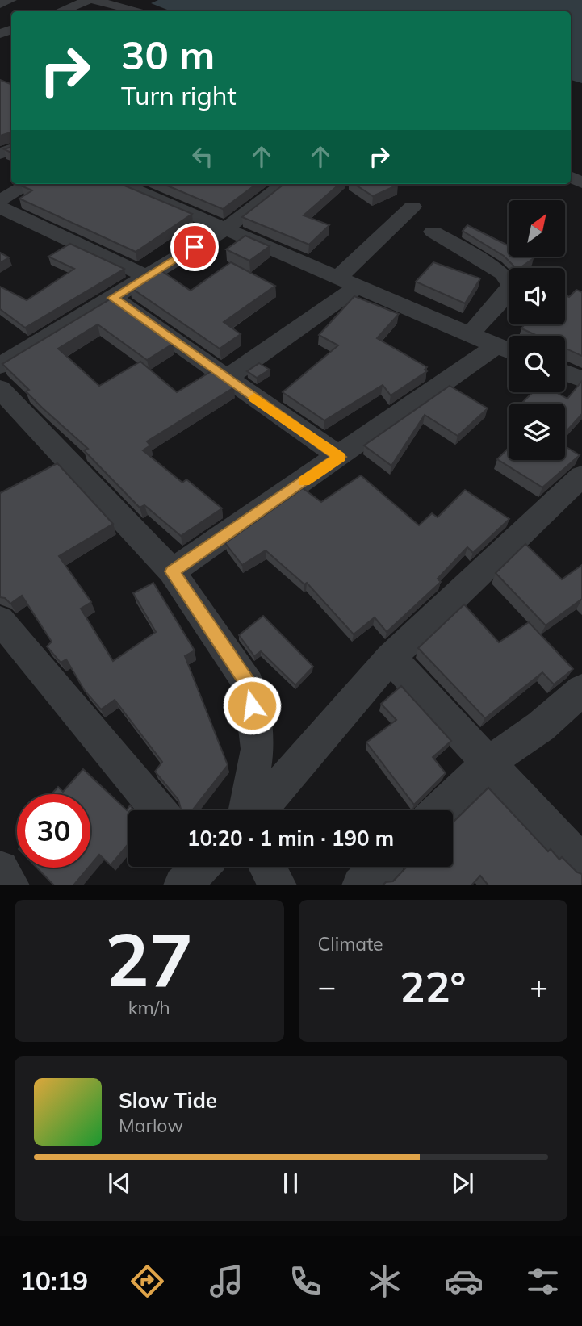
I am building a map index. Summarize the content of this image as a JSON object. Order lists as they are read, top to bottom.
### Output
{
  "north": "top right",
  "page": {
    "turn": ["30 m", "Turn right"],
    "limit": "30",
    "trip": "10:20 · 1 min · 190 m",
    "tile": [
      ["27", "km/h"],
      "Climate"
    ],
    "heat": ["−", "22°", "+"],
    "song": ["Slow Tide", "Marlow"],
    "tabs": "10:19"
  }
}
